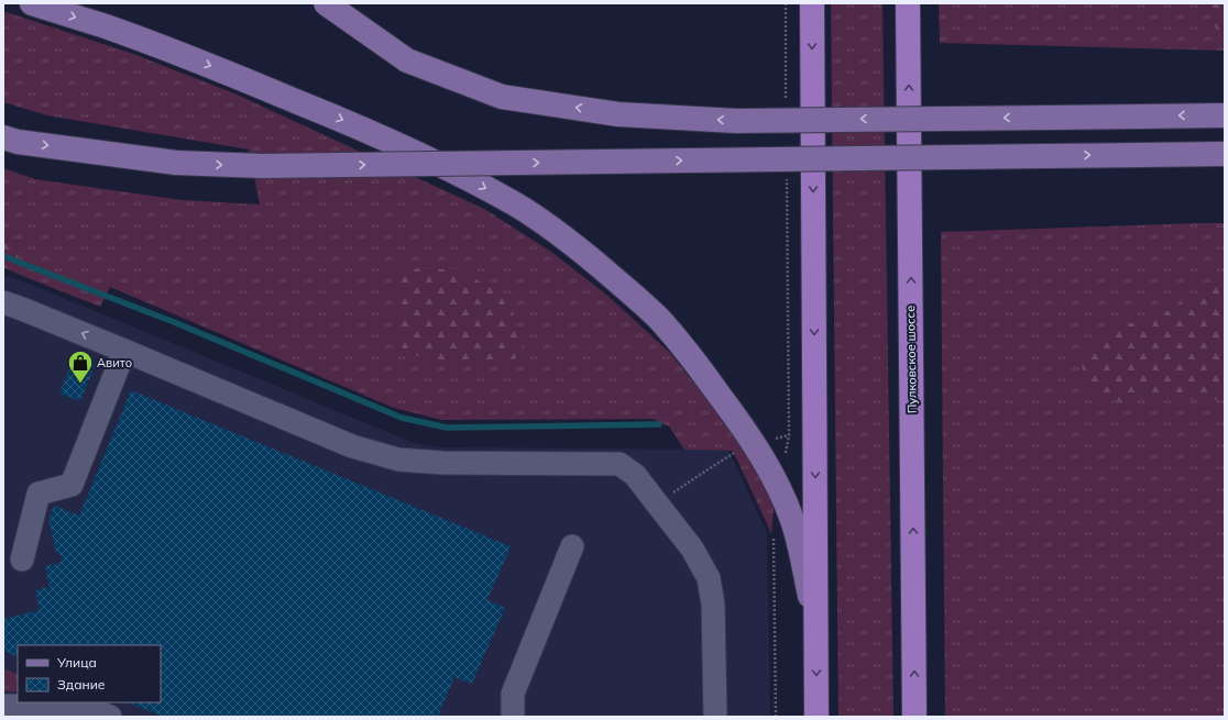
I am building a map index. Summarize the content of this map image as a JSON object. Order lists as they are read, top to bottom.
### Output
{
  "streets": {
    "highway": ["Пулковское шоссе"]
  },
  "places": {
    "shop": ["Авито"]
  },
  "legend": ["Улица", "Здание"]
}
